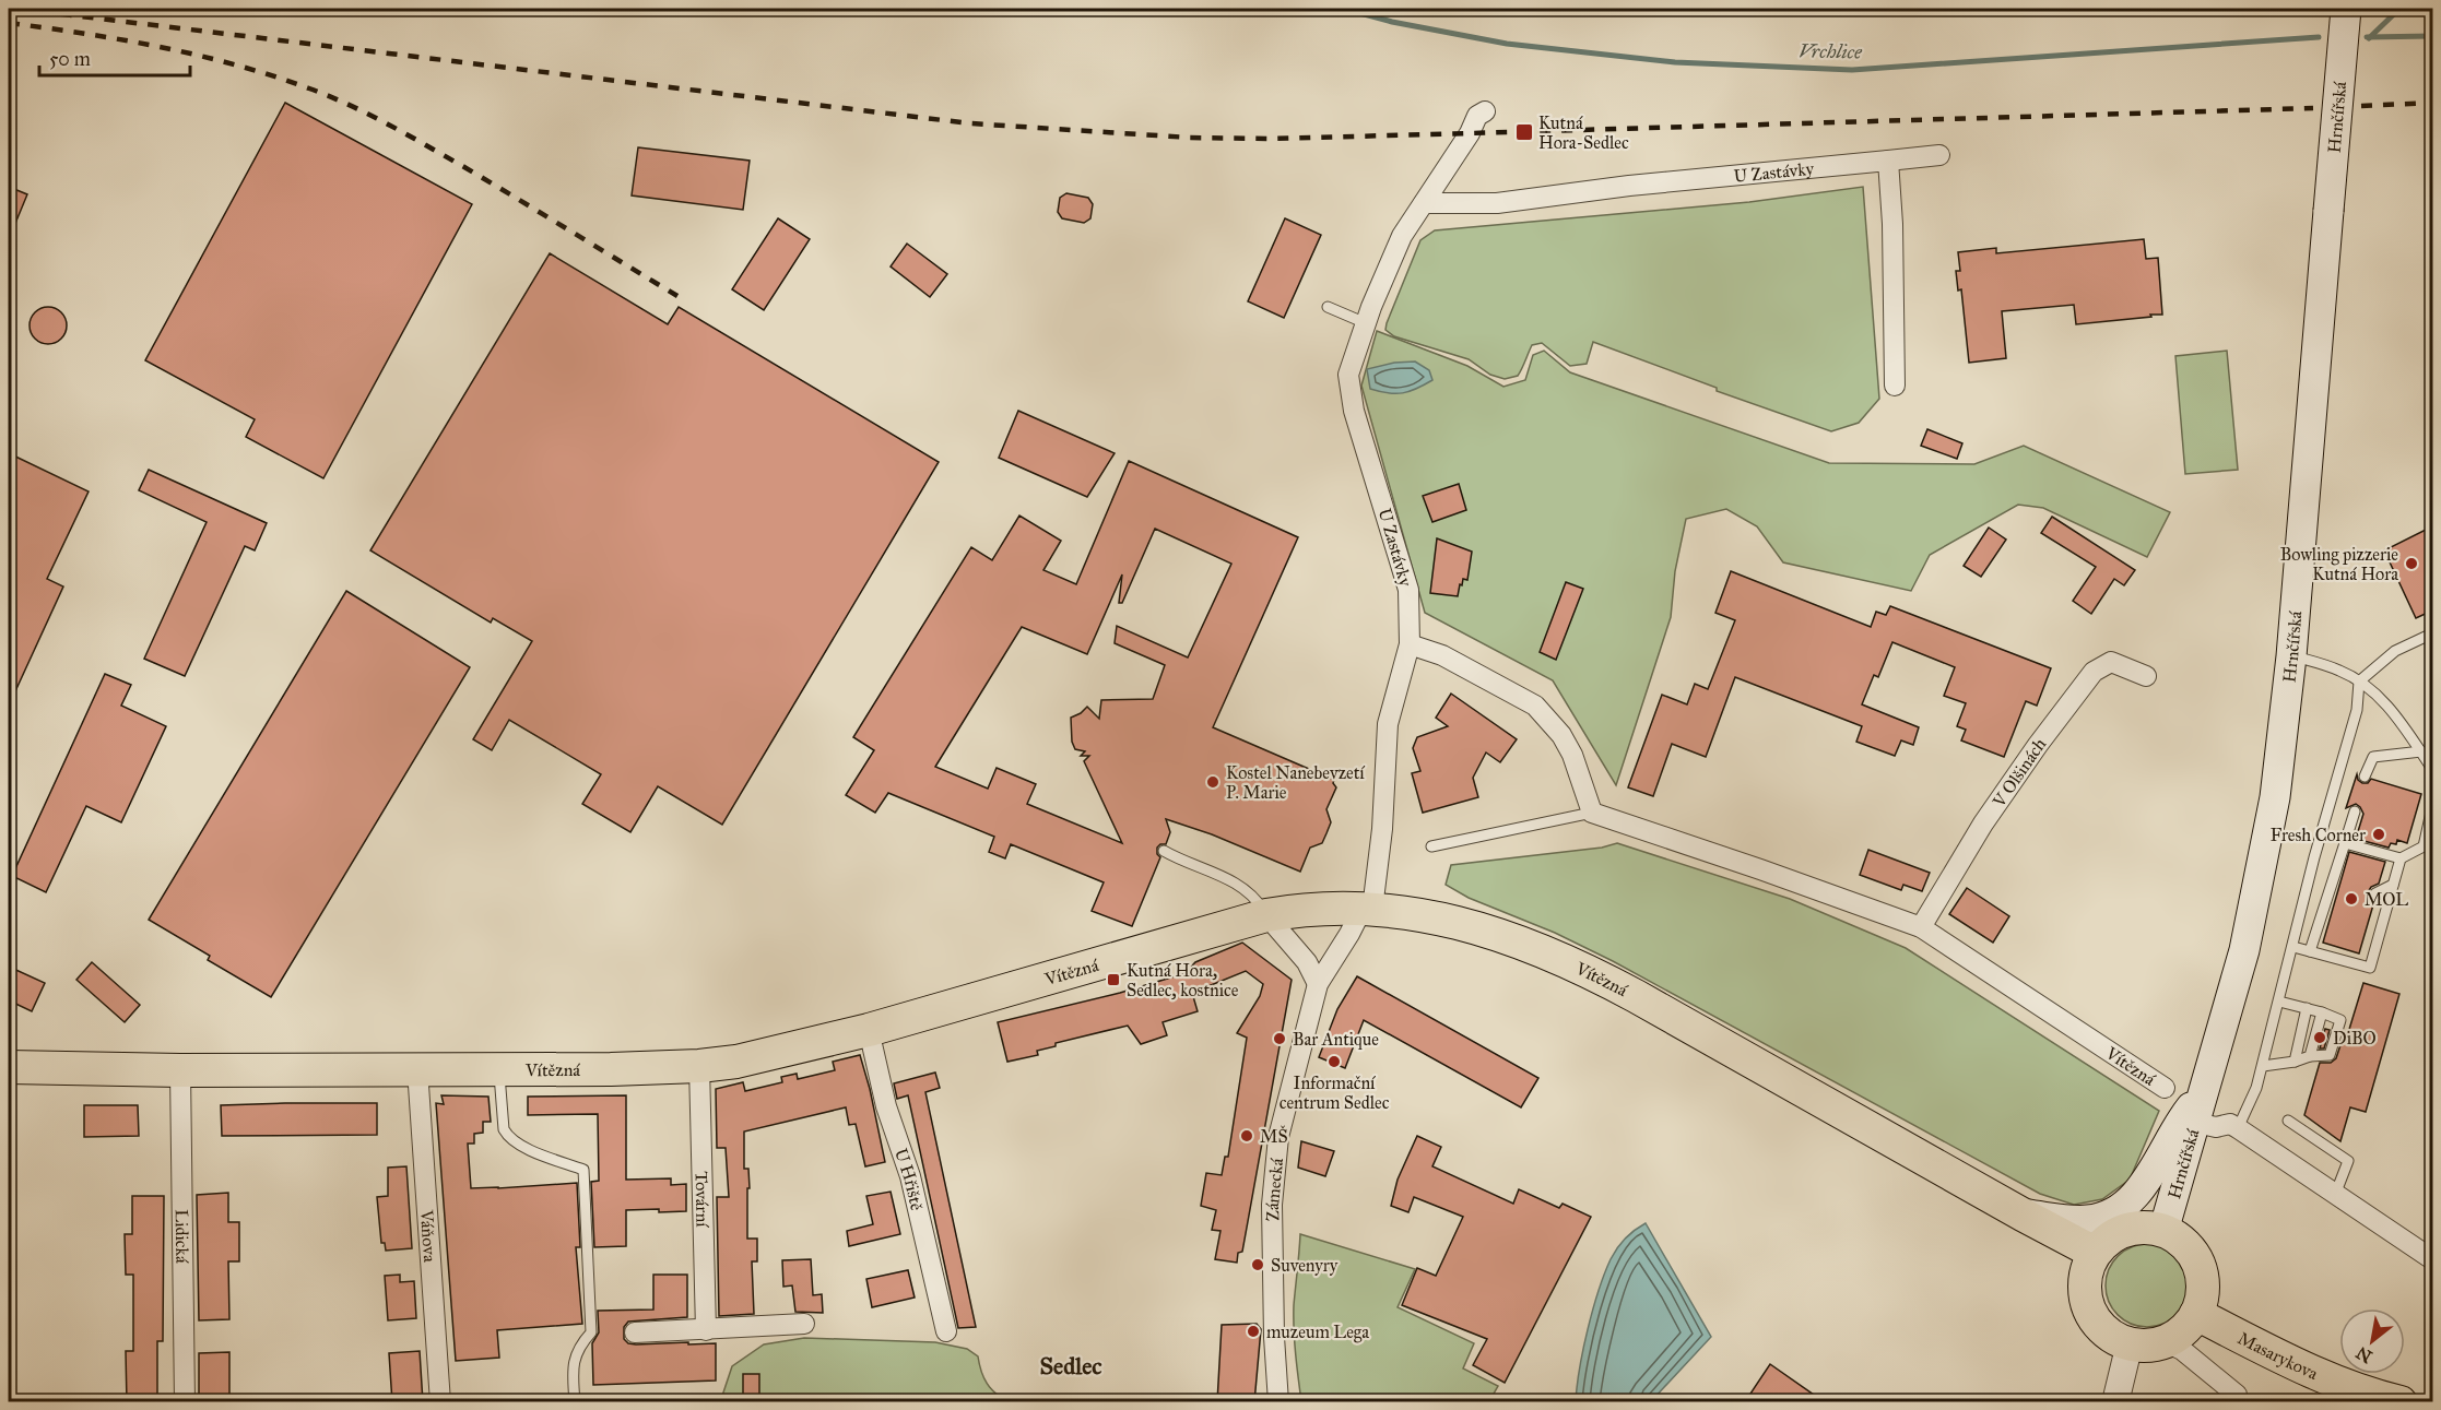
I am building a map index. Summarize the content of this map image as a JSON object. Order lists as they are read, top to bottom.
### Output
{
  "streets": {
    "main road": ["Hrnčířská", "Vítězná", "Masarykova"],
    "street": [
      "U Zastávky",
      "V Olšinách",
      "U Hřiště",
      "Zámecká",
      "Tovární",
      "Váňova",
      "Lidická"
    ]
  },
  "crossings": [
    ["Hrnčířská", "Vítězná"],
    ["Hrnčířská", "Masarykova"],
    ["U Zastávky", "Vítězná"],
    ["U Zastávky", "Zámecká"],
    ["V Olšinách", "Vítězná"],
    ["Vítězná", "U Hřiště"],
    ["Vítězná", "Zámecká"],
    ["Vítězná", "Tovární"],
    ["Vítězná", "Váňova"],
    ["Vítězná", "Lidická"],
    ["Vítězná", "Masarykova"]
  ],
  "districts": ["Sedlec"],
  "water": ["Vrchlice"],
  "places": {
    "transit": ["Kutná Hora-Sedlec", "Kutná Hora, Sedlec, kostnice"],
    "other": [
      "Bowling pizzerie Kutná Hora",
      "Kostel Nanebevzetí P. Marie",
      "Fresh Corner",
      "MOL",
      "DiBO",
      "Bar Antique",
      "Informační centrum Sedlec",
      "MŠ",
      "Suvenyry",
      "muzeum Lega"
    ]
  },
  "scale_bar": "50 m",
  "north": "bottom left"
}
